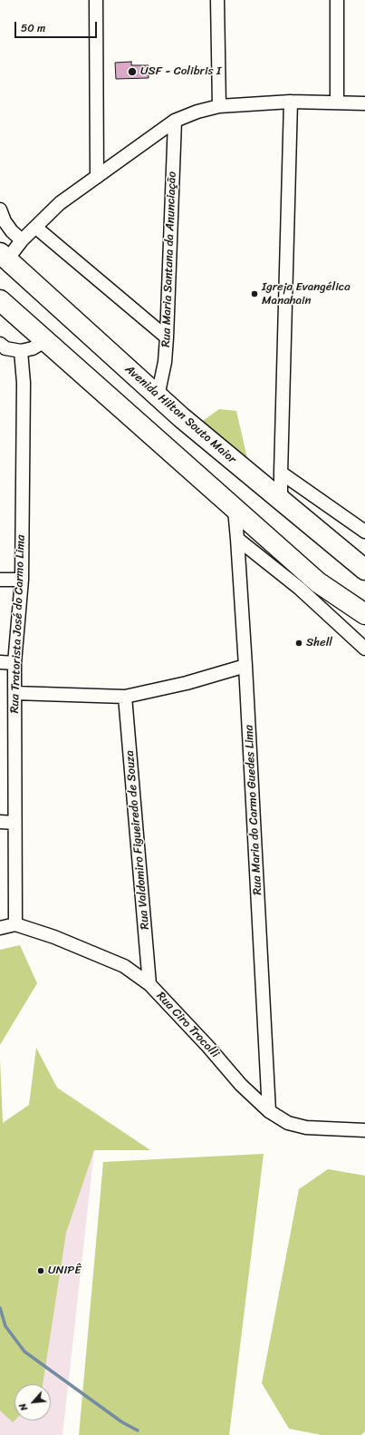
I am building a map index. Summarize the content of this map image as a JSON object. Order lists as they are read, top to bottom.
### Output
{
  "streets": {
    "main road": ["Avenida Hilton Souto Maior"],
    "street": [
      "Rua Maria Santana da Anunciação",
      "Rua Tratorista José do Carmo Lima",
      "Rua Maria do Carmo Guedes Lima",
      "Rua Valdomiro Figueiredo de Souza",
      "Rua Ciro Trocolli"
    ]
  },
  "crossings": [
    ["Rua Maria Santana da Anunciação", "Avenida Hilton Souto Maior"],
    ["Rua Tratorista José do Carmo Lima", "Rua Ciro Trocolli"],
    ["Rua Maria do Carmo Guedes Lima", "Rua Ciro Trocolli"],
    ["Rua Valdomiro Figueiredo de Souza", "Rua Ciro Trocolli"]
  ],
  "places": [
    "USF - Colibris I",
    "Igreja Evangélica Manahain",
    "Shell",
    "UNIPÊ"
  ],
  "scale_bar": "50 m",
  "north": "bottom left"
}
